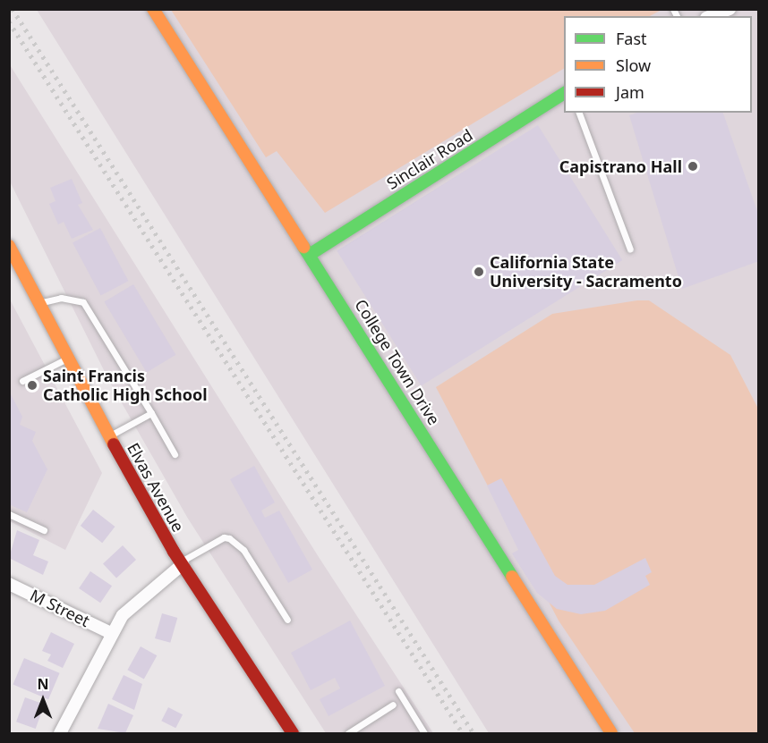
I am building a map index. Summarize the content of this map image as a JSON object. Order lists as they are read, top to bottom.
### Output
{
  "streets": {
    "street": [
      "Sinclair Road",
      "College Town Drive",
      "Elvas Avenue",
      "M Street"
    ]
  },
  "crossings": [
    ["Sinclair Road", "College Town Drive"]
  ],
  "places": ["Capistrano Hall", "California State University - Sacramento", "Saint Francis Catholic High School"],
  "legend": ["Fast", "Slow", "Jam"],
  "north": "top"
}
